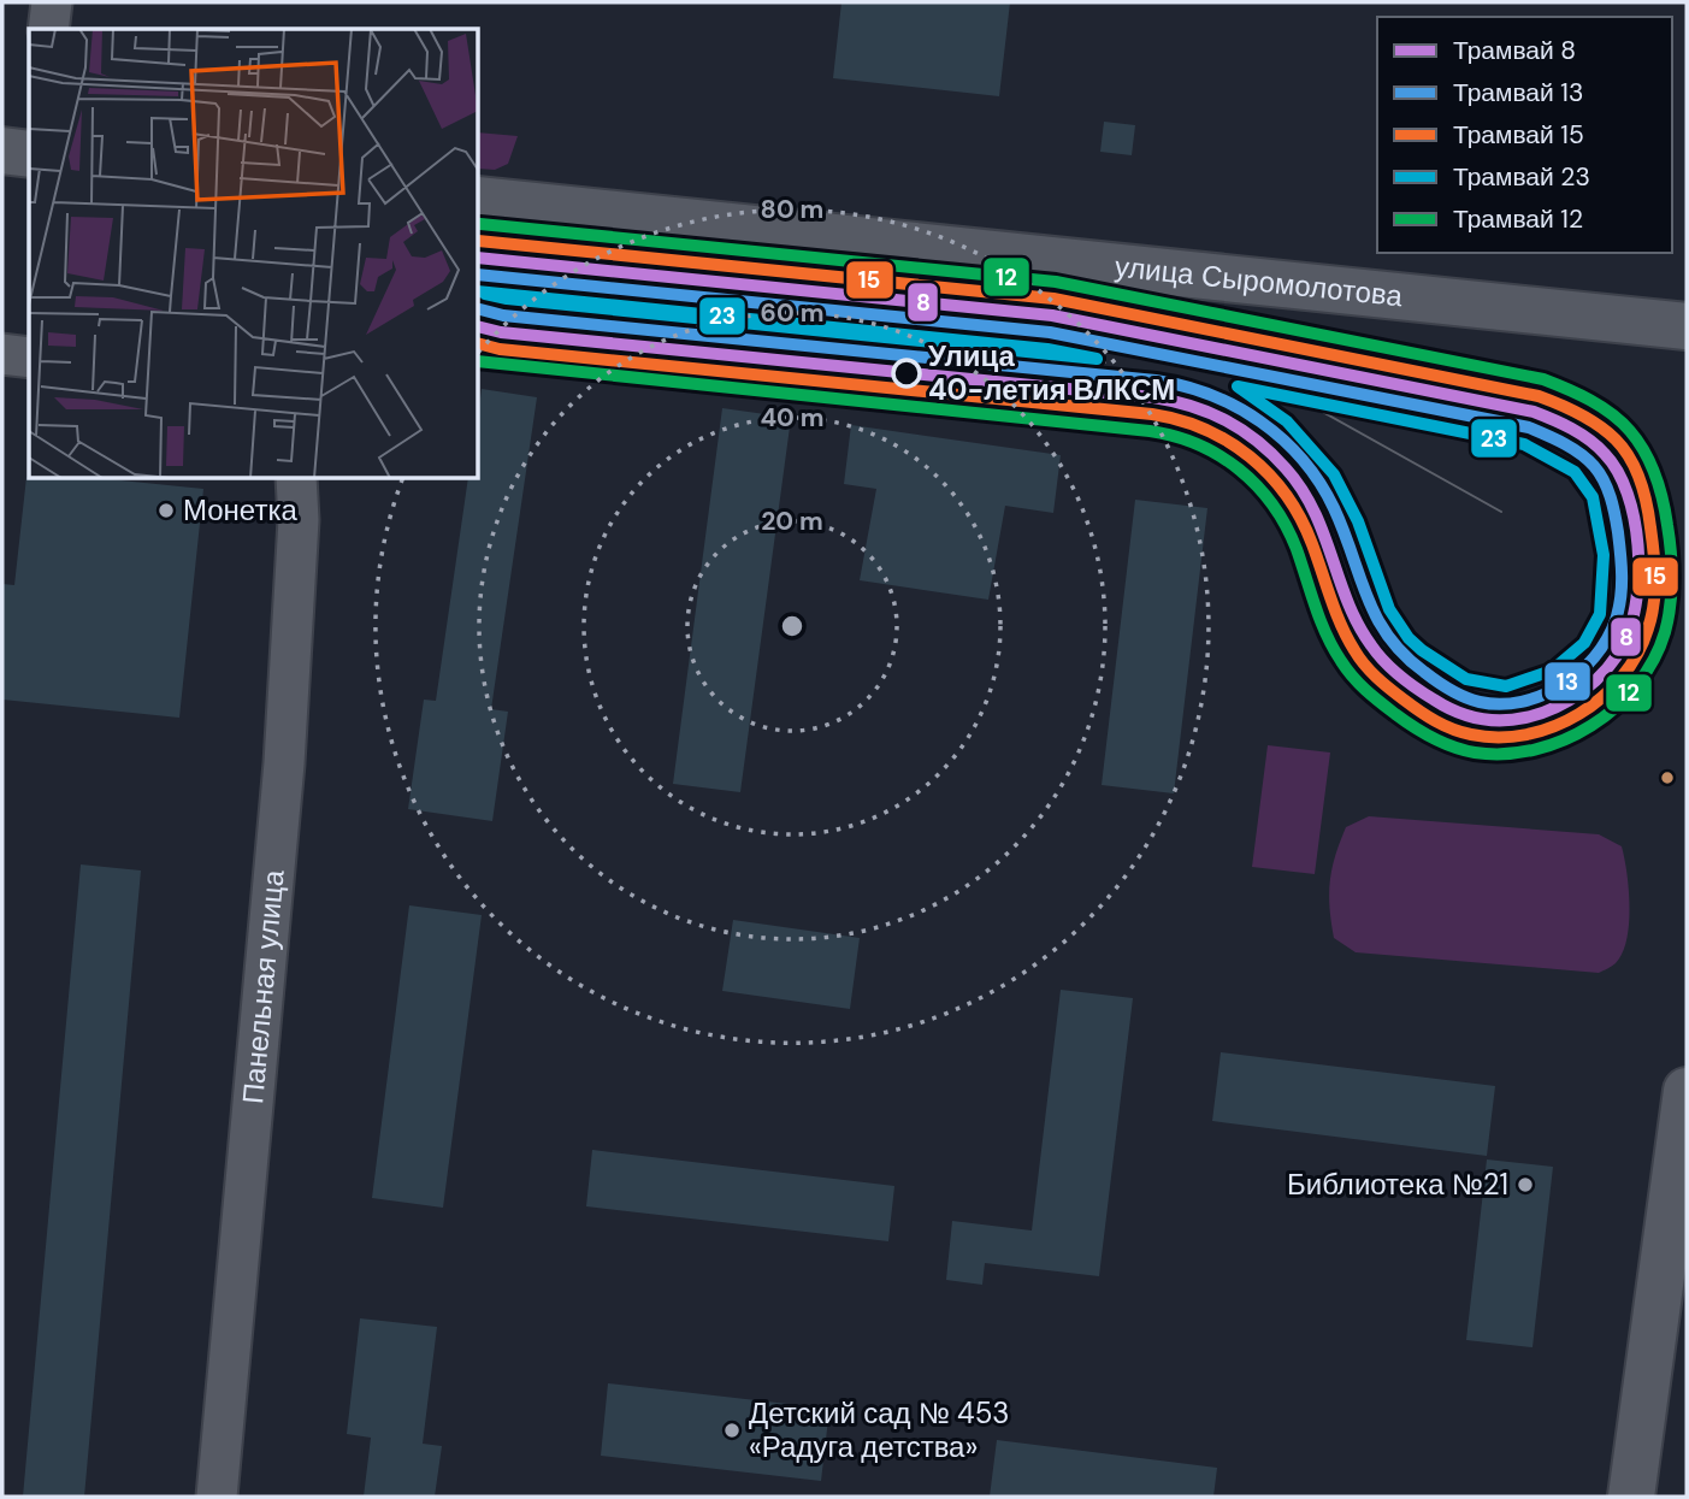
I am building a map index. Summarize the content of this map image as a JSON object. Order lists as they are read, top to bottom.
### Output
{
  "streets": {
    "street": ["улица Сыромолотова", "Панельная улица"]
  },
  "places": [
    "Улица 40-летия ВЛКСМ",
    "Монетка",
    "Библиотека №21",
    "Детский сад № 453 «Радуга детства»"
  ],
  "lines": [
    "tram line 12",
    "tram line 15",
    "tram line 8",
    "tram line 13",
    "tram line 23"
  ],
  "legend": [
    "Трамвай 8",
    "Трамвай 13",
    "Трамвай 15",
    "Трамвай 23",
    "Трамвай 12"
  ],
  "rings": [
    "80 m",
    "60 m",
    "40 m",
    "20 m"
  ]
}
